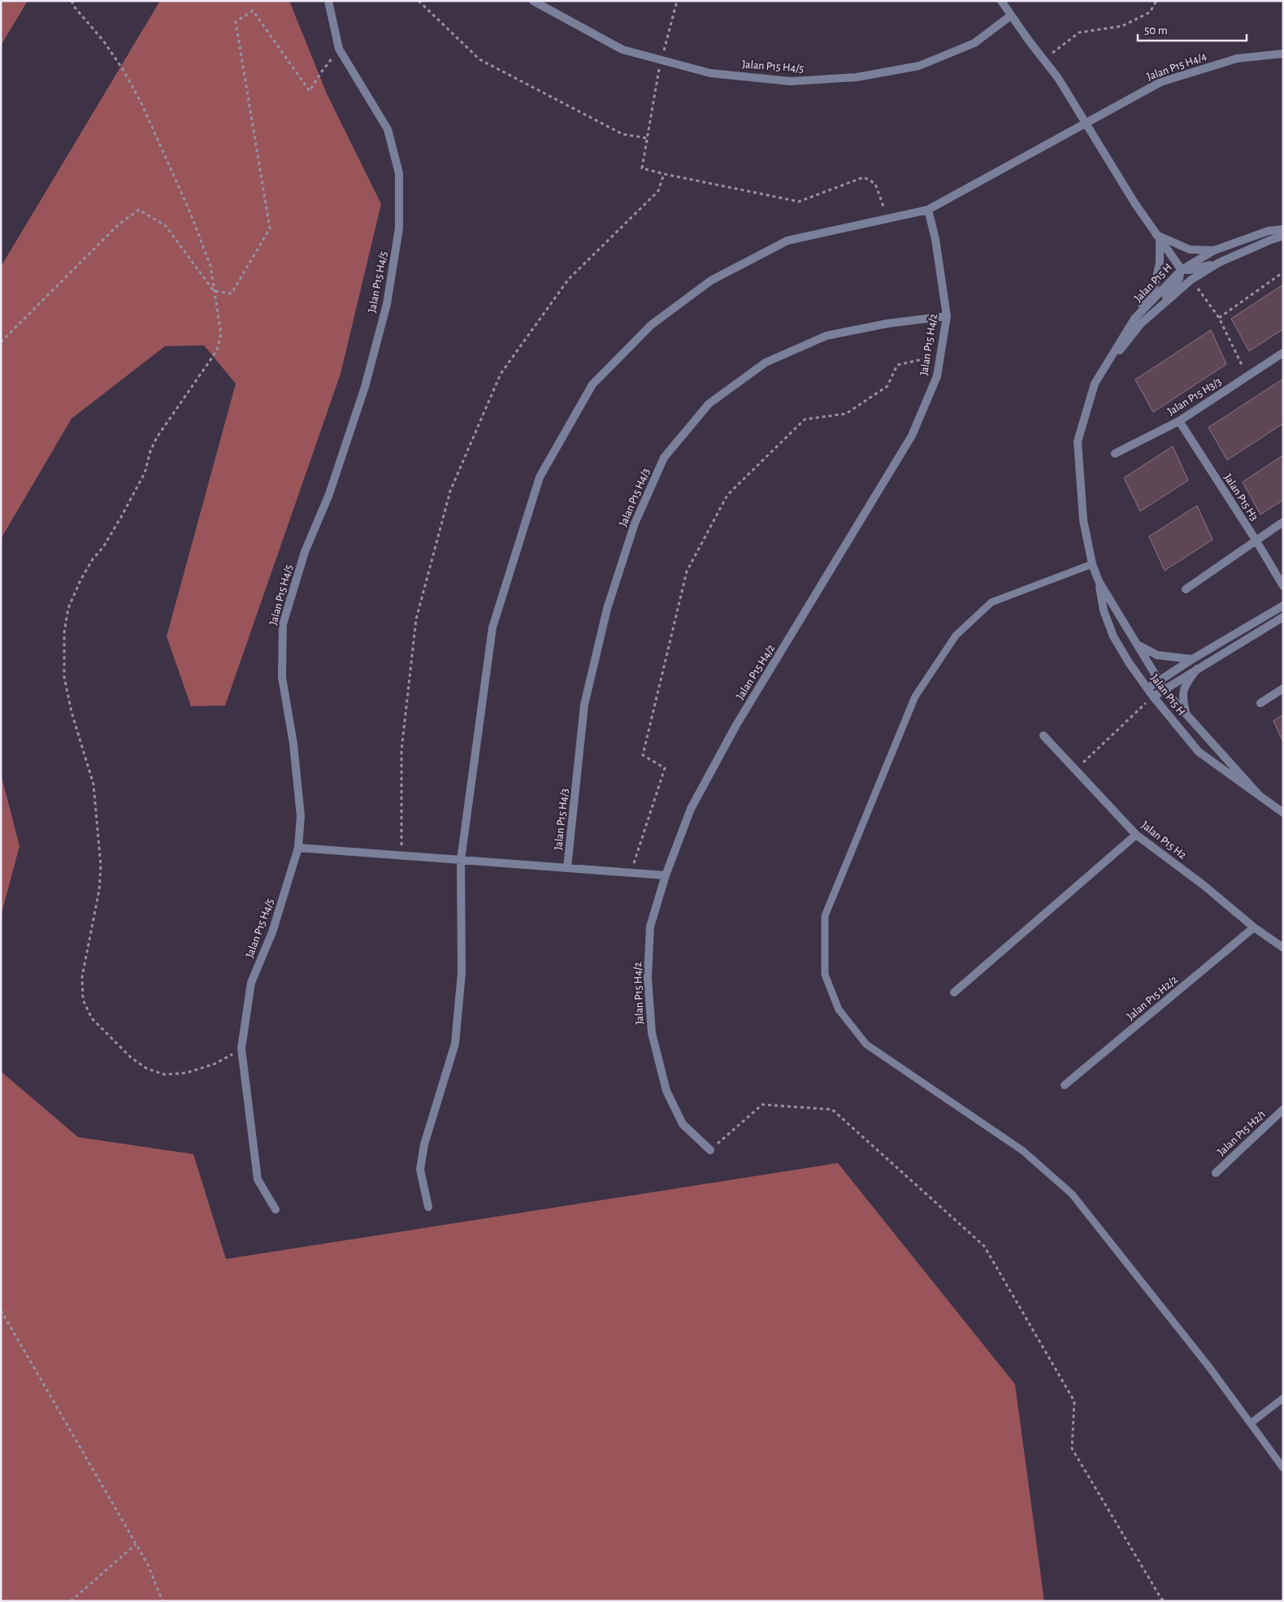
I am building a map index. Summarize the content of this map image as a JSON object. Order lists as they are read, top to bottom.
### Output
{
  "streets": {
    "street": [
      "Jalan P15 H4/5",
      "Jalan P15 H4/4",
      "Jalan P15 H",
      "Jalan P15 H4/2",
      "Jalan P15 H3/3",
      "Jalan P15 H4/3",
      "Jalan P15 H3",
      "Jalan P15 H2",
      "Jalan P15 H2/2",
      "Jalan P15 H2/1"
    ]
  },
  "crossings": [
    ["Jalan P15 H4/4", "Jalan P15 H4/2"],
    ["Jalan P15 H4/2", "Jalan P15 H4/3"],
    ["Jalan P15 H3/3", "Jalan P15 H3"],
    ["Jalan P15 H2", "Jalan P15 H2/2"]
  ],
  "scale_bar": "50 m"
}
